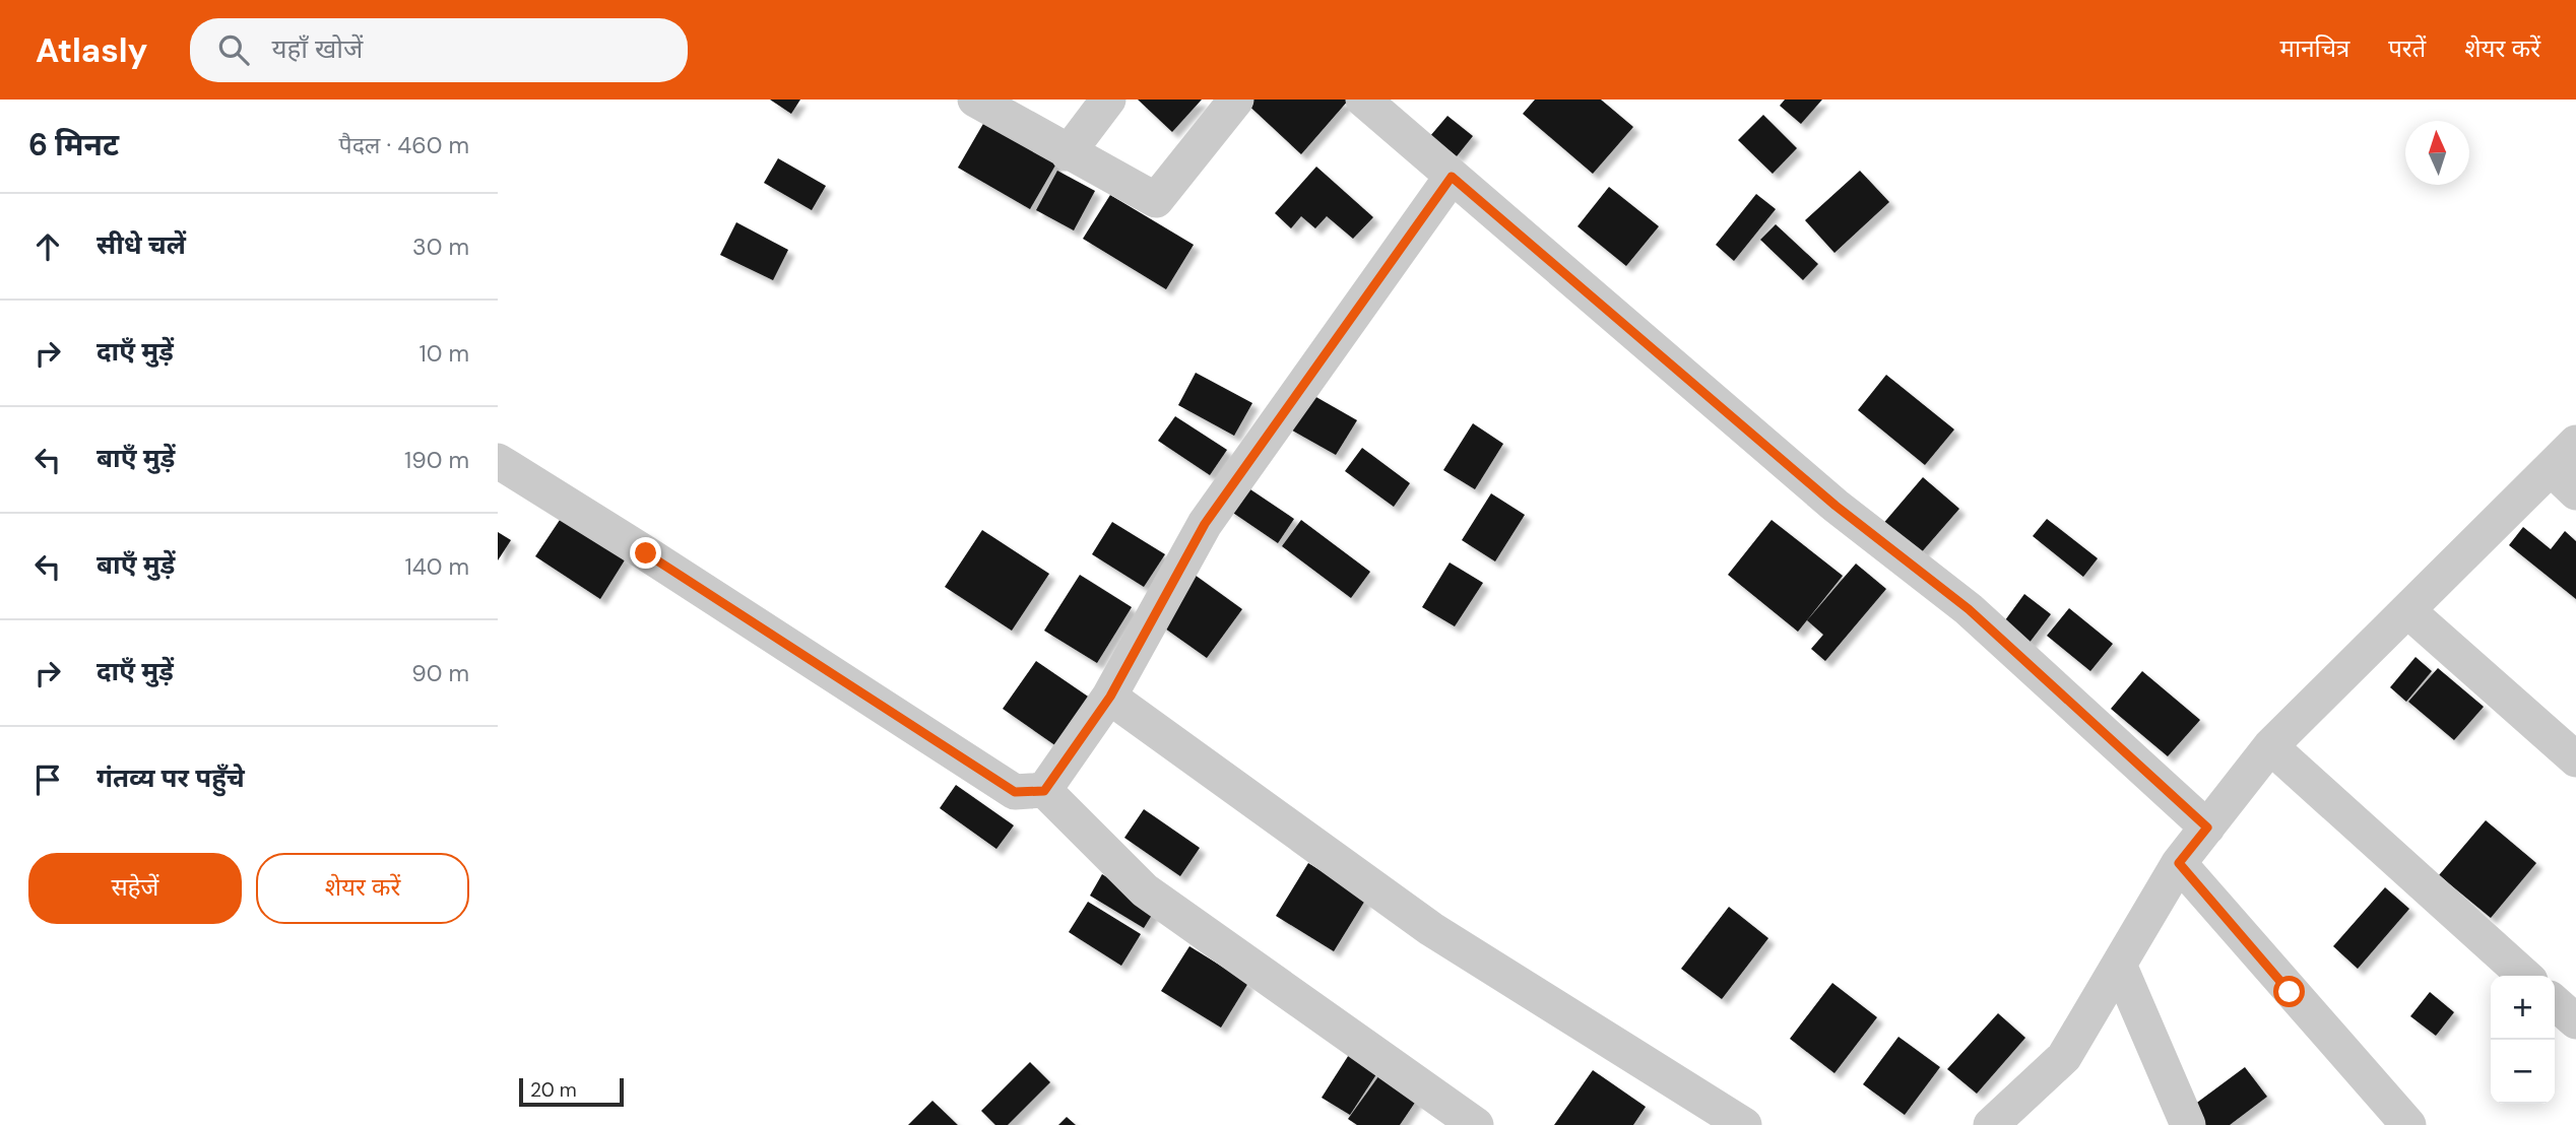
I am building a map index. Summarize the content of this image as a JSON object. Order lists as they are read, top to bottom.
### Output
{
  "scale_bar": "20 m",
  "north": "top",
  "page": {
    "header": "Atlasly",
    "search": "यहाँ खोजें",
    "nav": ["मानचित्र", "परतें", "शेयर करें"],
    "heading": ["6 मिनट", "पैदल · 460 m"],
    "list": [
      ["सीधे चलें", "30 m"],
      ["दाएँ मुड़ें", "10 m"],
      ["बाएँ मुड़ें", "190 m"],
      ["बाएँ मुड़ें", "140 m"],
      ["दाएँ मुड़ें", "90 m"],
      "गंतव्य पर पहुँचे"
    ],
    "buttons": ["सहेजें", "शेयर करें"],
    "map_buttons": ["+", "−"],
    "scale": "20 m"
  }
}
